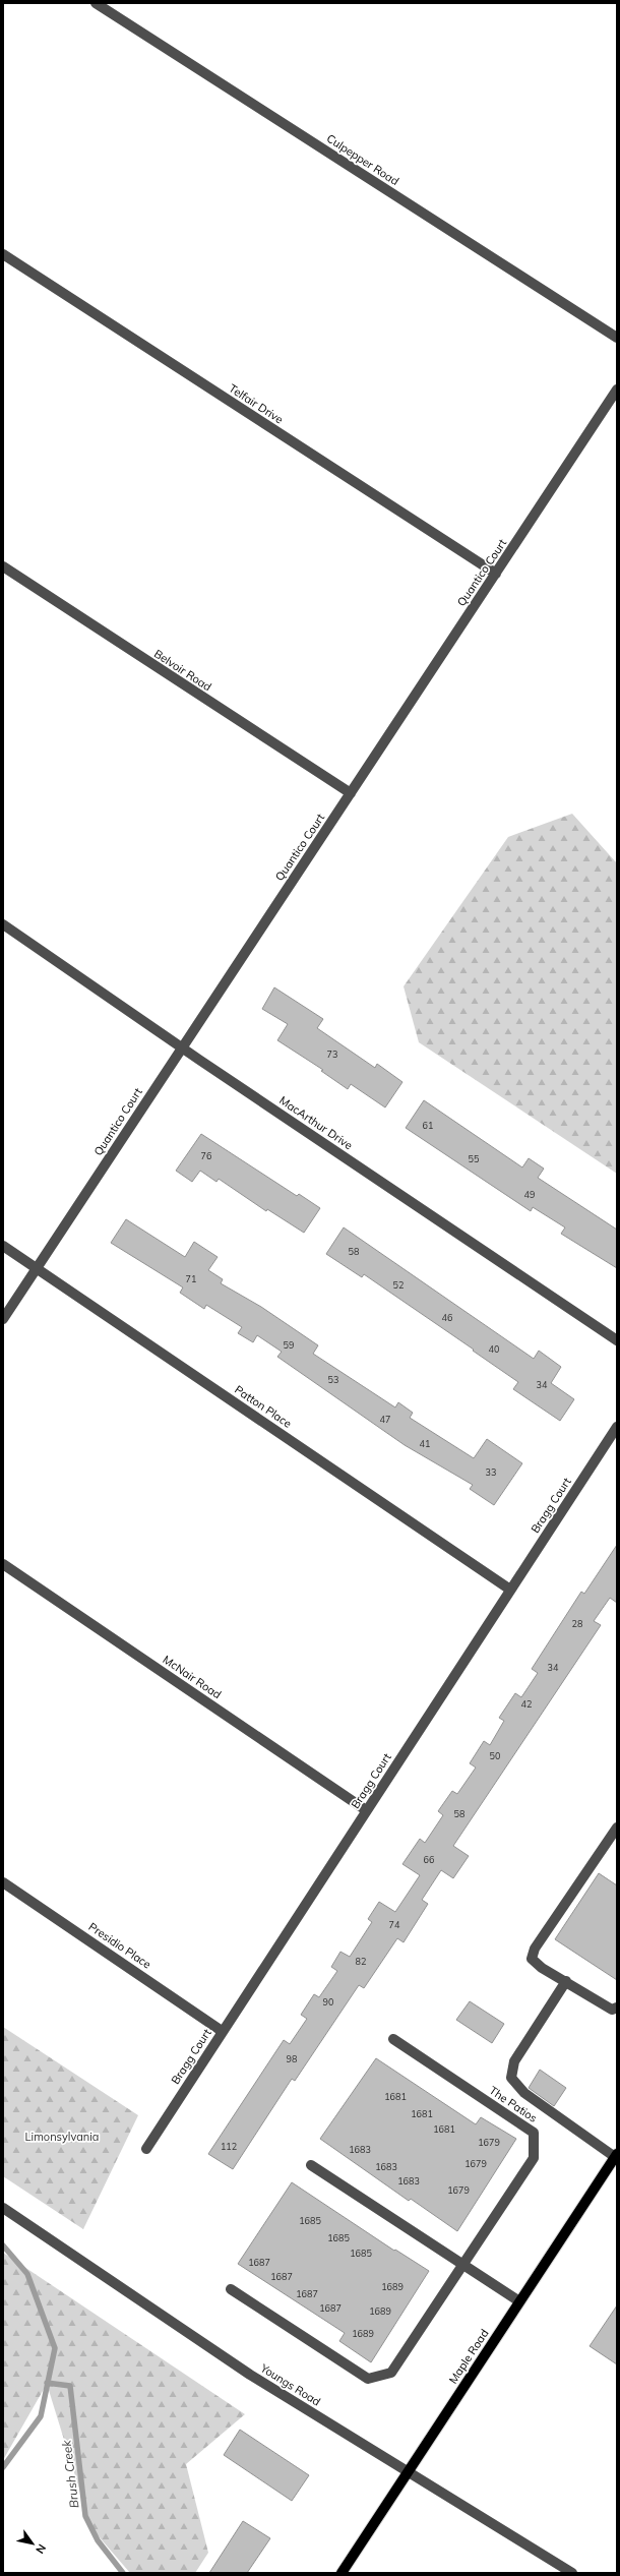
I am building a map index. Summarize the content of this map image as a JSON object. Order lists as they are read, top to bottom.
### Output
{
  "streets": {
    "main road": ["Maple Road"],
    "street": [
      "Culpepper Road",
      "Telfair Drive",
      "Quantico Court",
      "Belvoir Road",
      "MacArthur Drive",
      "Patton Place",
      "Bragg Court",
      "McNair Road",
      "Presidio Place",
      "The Patios",
      "Youngs Road"
    ]
  },
  "crossings": [
    ["Telfair Drive", "Quantico Court"],
    ["Quantico Court", "Belvoir Road"],
    ["Quantico Court", "MacArthur Drive"],
    ["Quantico Court", "Patton Place"],
    ["Patton Place", "Bragg Court"],
    ["Bragg Court", "McNair Road"],
    ["Bragg Court", "Presidio Place"],
    ["Maple Road", "Youngs Road"]
  ],
  "water": ["Brush Creek"],
  "parks": ["Limonsylvania"],
  "house_numbers": [
    "73",
    "61",
    "76",
    "55",
    "49",
    "58",
    "71",
    "52",
    "46",
    "59",
    "40",
    "53",
    "34",
    "47",
    "41",
    "33",
    "28",
    "34",
    "42",
    "50",
    "58",
    "66",
    "74",
    "82",
    "90",
    "98",
    "1681",
    "1681",
    "1681",
    "1679",
    "112",
    "1683",
    "1679",
    "1683",
    "1683",
    "1679",
    "1685",
    "1685",
    "1685",
    "1687",
    "1687",
    "1689",
    "1687",
    "1687",
    "1689",
    "1689"
  ],
  "north": "bottom right"
}
